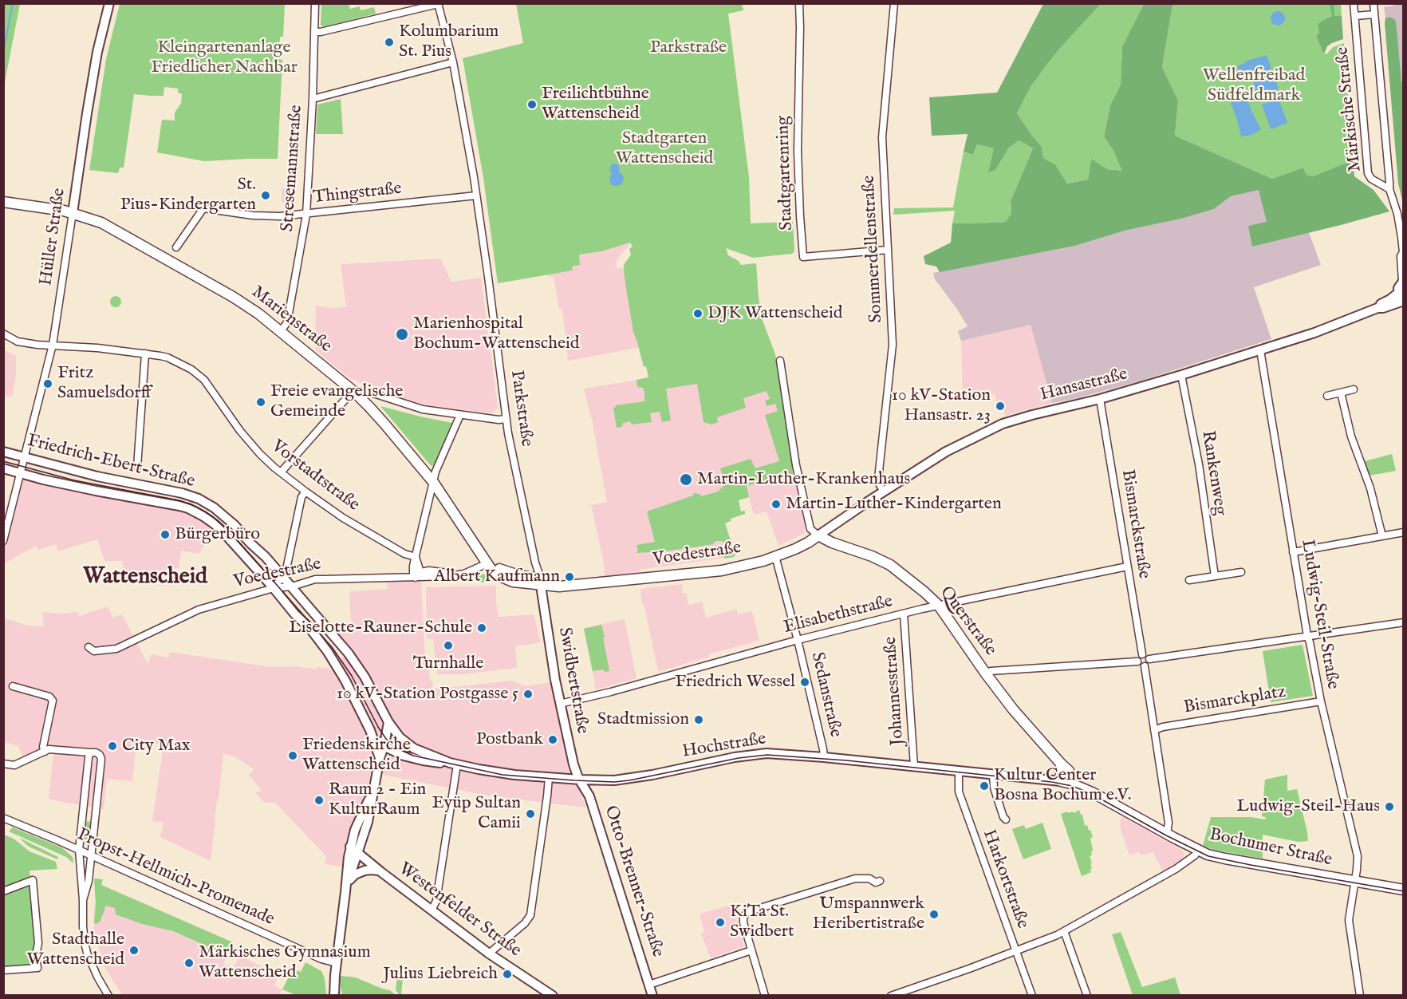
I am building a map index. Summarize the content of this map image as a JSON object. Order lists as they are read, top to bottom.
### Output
{
  "streets": {
    "main road": [
      "Marienstraße",
      "Voedestraße",
      "Querstraße",
      "Bochumer Straße"
    ],
    "street": [
      "Märkische Straße",
      "Stresemannstraße",
      "Stadtgartenring",
      "Thingstraße",
      "Hüller Straße",
      "Sommerdellenstraße",
      "Hansastraße",
      "Parkstraße",
      "Friedrich-Ebert-Straße",
      "Rankenweg",
      "Vorstadtstraße",
      "Bismarckstraße",
      "Ludwig-Steil-Straße",
      "Elisabethstraße",
      "Swidbertstraße",
      "Johannesstraße",
      "Sedanstraße",
      "Bismarckplatz",
      "Hochstraße",
      "Propst-Hellmich-Promenade",
      "Harkortstraße",
      "Otto-Brenner-Straße",
      "Westenfelder Straße"
    ]
  },
  "crossings": [
    ["Stresemannstraße", "Thingstraße"],
    ["Stresemannstraße", "Marienstraße"],
    ["Stadtgartenring", "Sommerdellenstraße"],
    ["Thingstraße", "Parkstraße"],
    ["Hüller Straße", "Marienstraße"],
    ["Hüller Straße", "Friedrich-Ebert-Straße"],
    ["Hüller Straße", "Vorstadtstraße"],
    ["Sommerdellenstraße", "Hansastraße"],
    ["Marienstraße", "Voedestraße"],
    ["Hansastraße", "Rankenweg"],
    ["Hansastraße", "Bismarckstraße"],
    ["Hansastraße", "Voedestraße"],
    ["Hansastraße", "Ludwig-Steil-Straße"],
    ["Hansastraße", "Querstraße"],
    ["Parkstraße", "Voedestraße"],
    ["Parkstraße", "Swidbertstraße"],
    ["Friedrich-Ebert-Straße", "Voedestraße"],
    ["Friedrich-Ebert-Straße", "Hochstraße"],
    ["Bismarckstraße", "Elisabethstraße"],
    ["Voedestraße", "Querstraße"],
    ["Voedestraße", "Swidbertstraße"],
    ["Voedestraße", "Sedanstraße"],
    ["Ludwig-Steil-Straße", "Bismarckplatz"],
    ["Ludwig-Steil-Straße", "Bochumer Straße"],
    ["Elisabethstraße", "Querstraße"],
    ["Elisabethstraße", "Swidbertstraße"],
    ["Elisabethstraße", "Johannesstraße"],
    ["Elisabethstraße", "Sedanstraße"],
    ["Querstraße", "Hochstraße"],
    ["Querstraße", "Bochumer Straße"],
    ["Swidbertstraße", "Hochstraße"],
    ["Swidbertstraße", "Otto-Brenner-Straße"],
    ["Johannesstraße", "Hochstraße"],
    ["Sedanstraße", "Hochstraße"],
    ["Hochstraße", "Bochumer Straße"],
    ["Hochstraße", "Harkortstraße"],
    ["Hochstraße", "Otto-Brenner-Straße"]
  ],
  "districts": ["Wattenscheid"],
  "parks": [
    "Kleingartenanlage Friedlicher Nachbar",
    "Parkstraße",
    "Wellenfreibad Südfeldmark",
    "Stadtgarten Wattenscheid"
  ],
  "places": [
    "Kolumbarium St. Pius",
    "Freilichtbühne Wattenscheid",
    "St. Pius-Kindergarten",
    "DJK Wattenscheid",
    "Marienhospital Bochum-Wattenscheid",
    "Fritz Samuelsdorff",
    "Freie evangelische Gemeinde",
    "10 kV-Station Hansastr. 23",
    "Martin-Luther-Krankenhaus",
    "Martin-Luther-Kindergarten",
    "Bürgerbüro",
    "Albert Kaufmann",
    "Liselotte-Rauner-Schule",
    "Turnhalle",
    "Friedrich Wessel",
    "10 kV-Station Postgasse 5",
    "Stadtmission",
    "Postbank",
    "City Max",
    "Friedenskirche Wattenscheid",
    "Kultur Center Bosna Bochum e.V.",
    "Raum 2 - Ein KulturRaum",
    "Ludwig-Steil-Haus",
    "Eyüp Sultan Camii",
    "Umspannwerk Heribertistraße",
    "KiTa St. Swidbert",
    "Stadthalle Wattenscheid",
    "Märkisches Gymnasium Wattenscheid",
    "Julius Liebreich"
  ]
}
